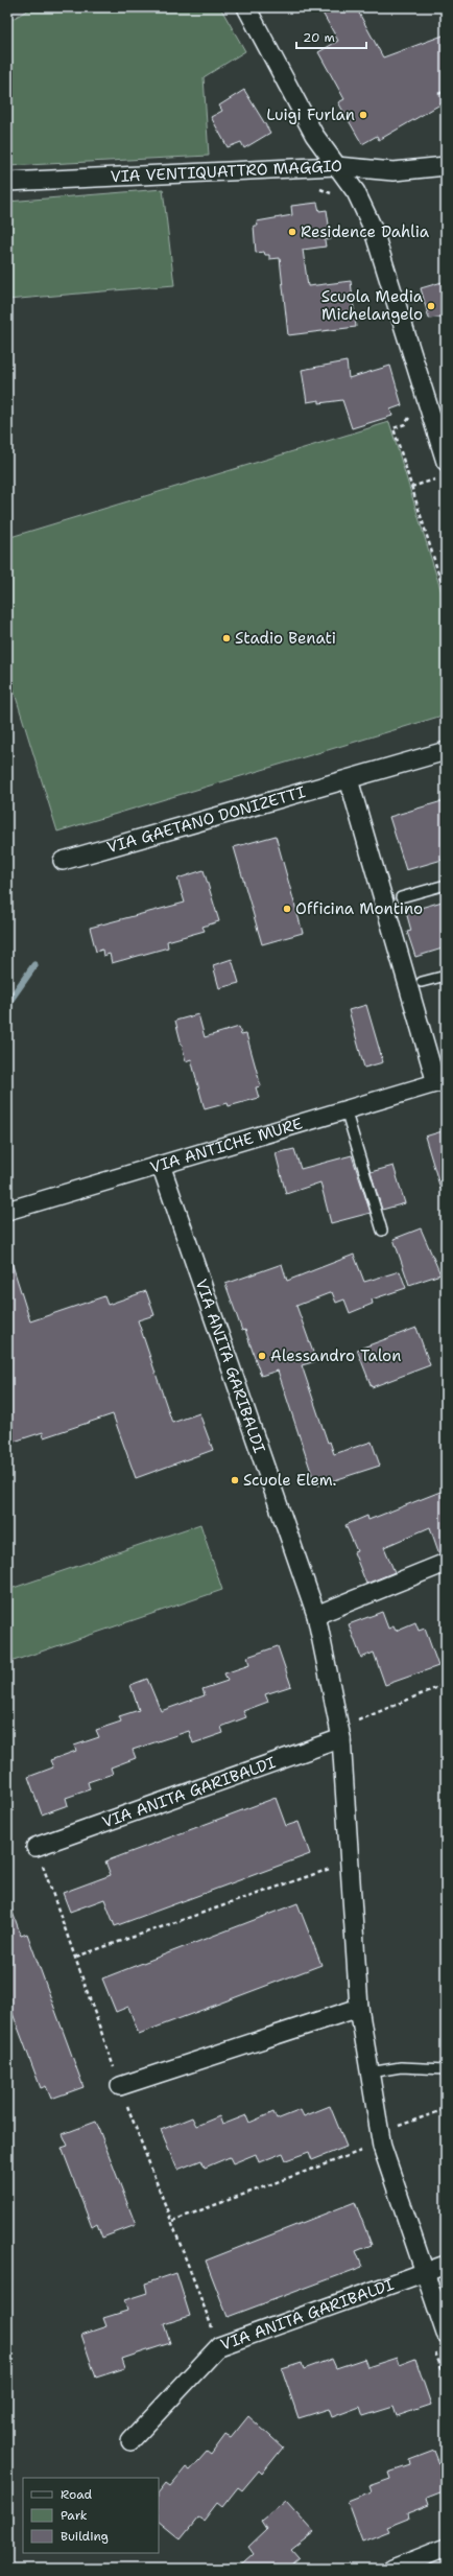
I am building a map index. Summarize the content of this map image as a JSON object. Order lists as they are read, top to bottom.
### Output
{
  "streets": {
    "street": [
      "VIA VENTIQUATTRO MAGGIO",
      "VIA GAETANO DONIZETTI",
      "VIA ANTICHE MURE",
      "VIA ANITA GARIBALDI"
    ]
  },
  "crossings": [
    ["VIA ANTICHE MURE", "VIA ANITA GARIBALDI"]
  ],
  "places": [
    "Luigi Furlan",
    "Residence Dahlia",
    "Scuola Media Michelangelo",
    "Stadio Benati",
    "Officina Montino",
    "Alessandro Talon",
    "Scuole Elem."
  ],
  "legend": ["Road", "Park", "Building"],
  "scale_bar": "20 m"
}
